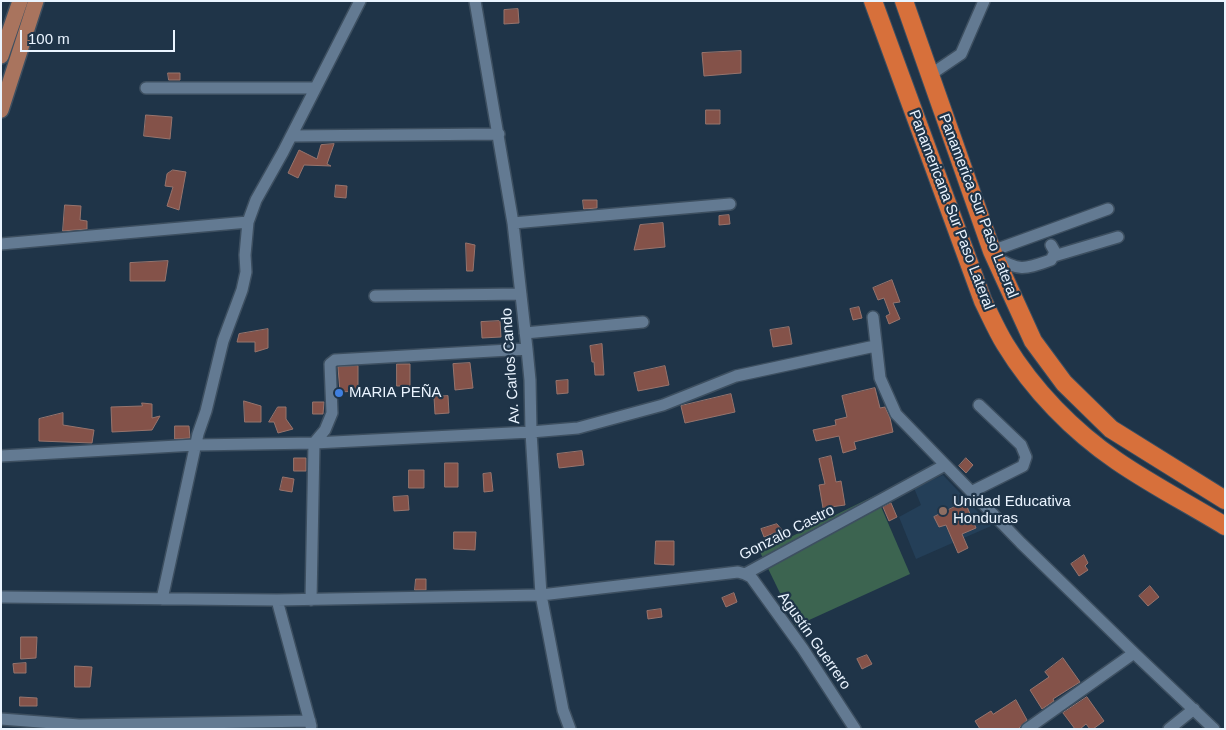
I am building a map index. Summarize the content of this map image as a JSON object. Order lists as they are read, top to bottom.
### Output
{
  "streets": {
    "highway": ["Panamerica Sur Paso Lateral", "Panamericana Sur Paso Lateral"],
    "street": ["Av. Carlos Cando", "Gonzalo Castro", "Agustín Guerrero"]
  },
  "crossings": [
    ["Av. Carlos Cando", "Gonzalo Castro"],
    ["Gonzalo Castro", "Agustín Guerrero"]
  ],
  "places": ["MARIA PEÑA", "Unidad Educativa Honduras"],
  "scale_bar": "100 m"
}
